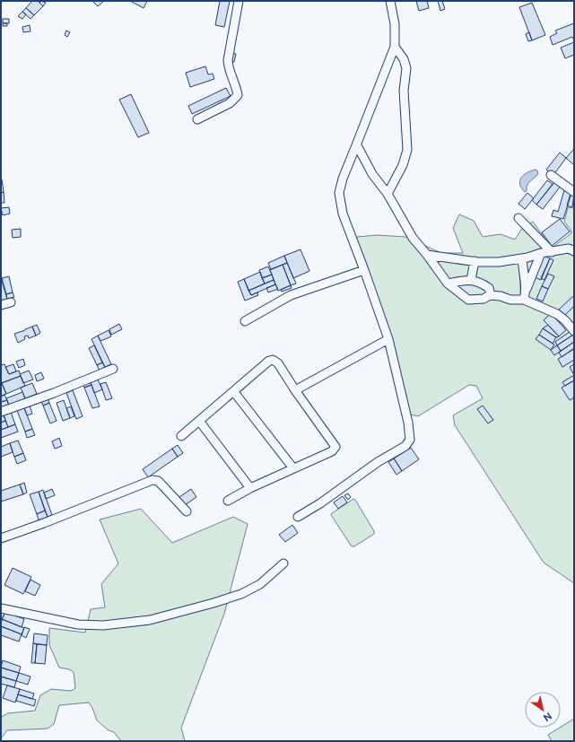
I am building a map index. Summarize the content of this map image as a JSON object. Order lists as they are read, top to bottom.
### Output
{
  "north": "bottom right"
}
